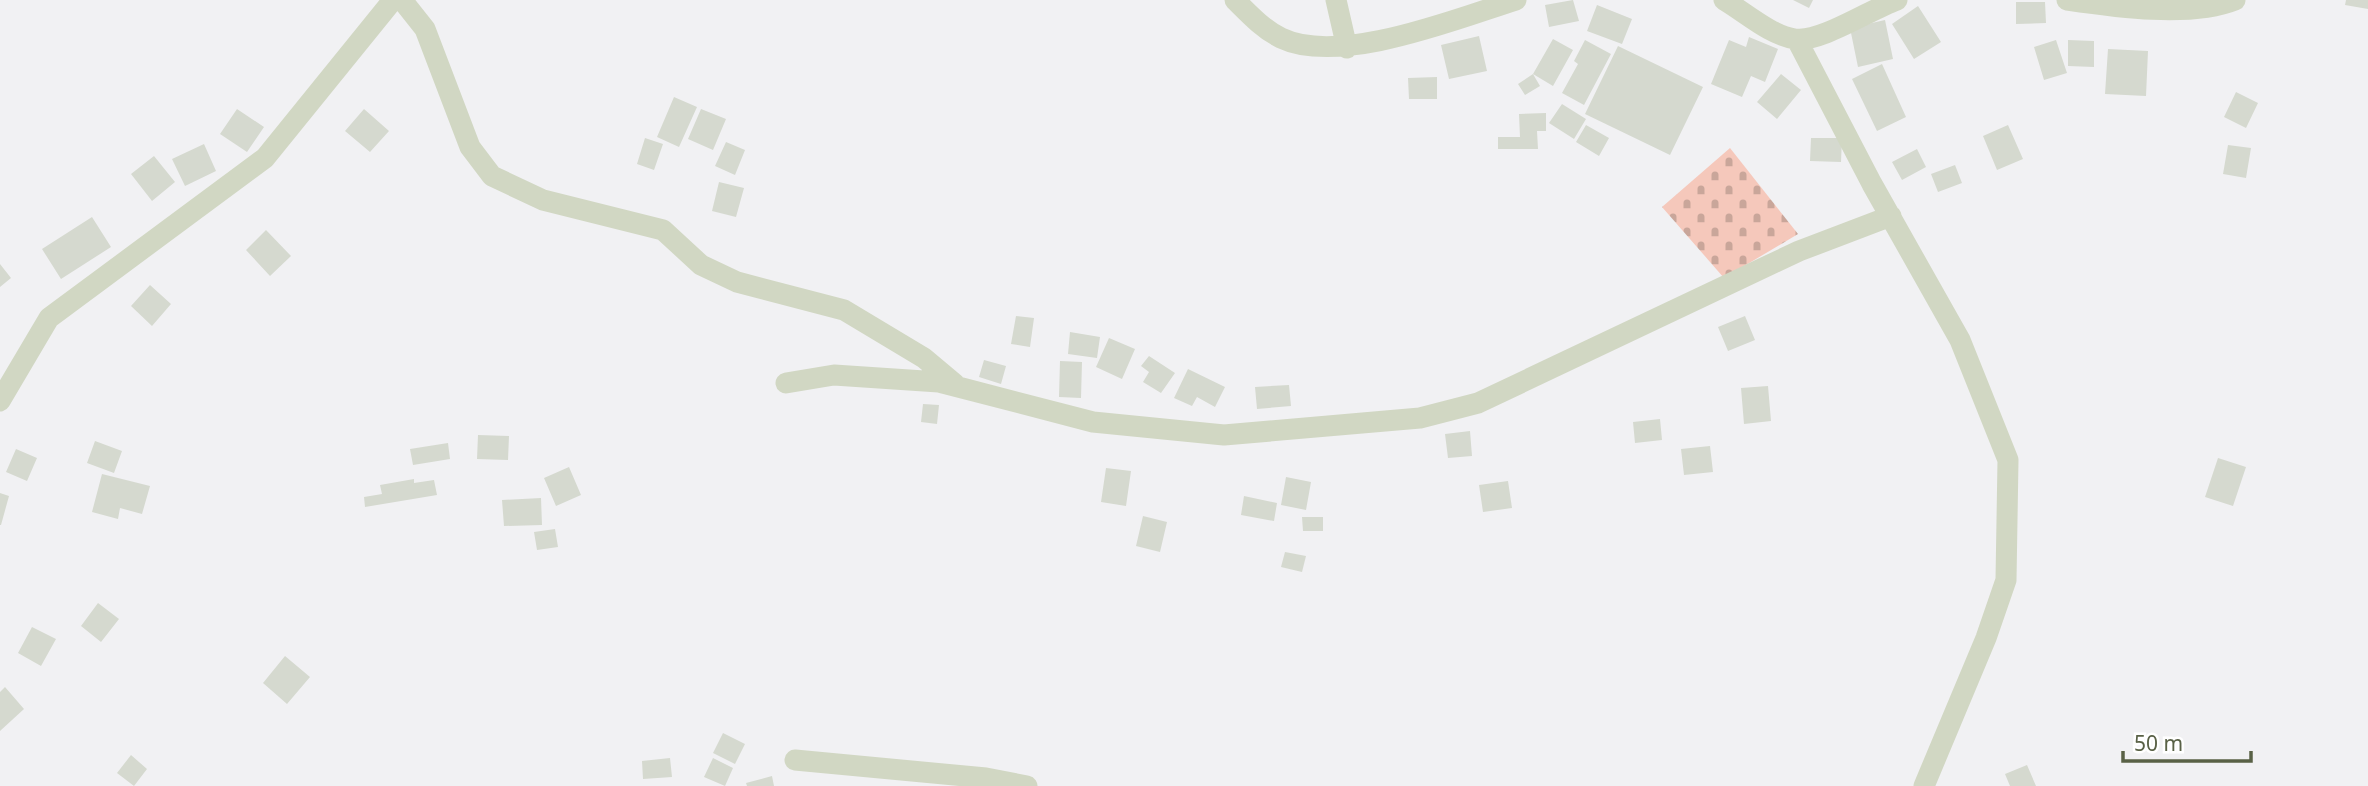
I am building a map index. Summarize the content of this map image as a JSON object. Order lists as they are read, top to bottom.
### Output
{
  "scale_bar": "50 m"
}
